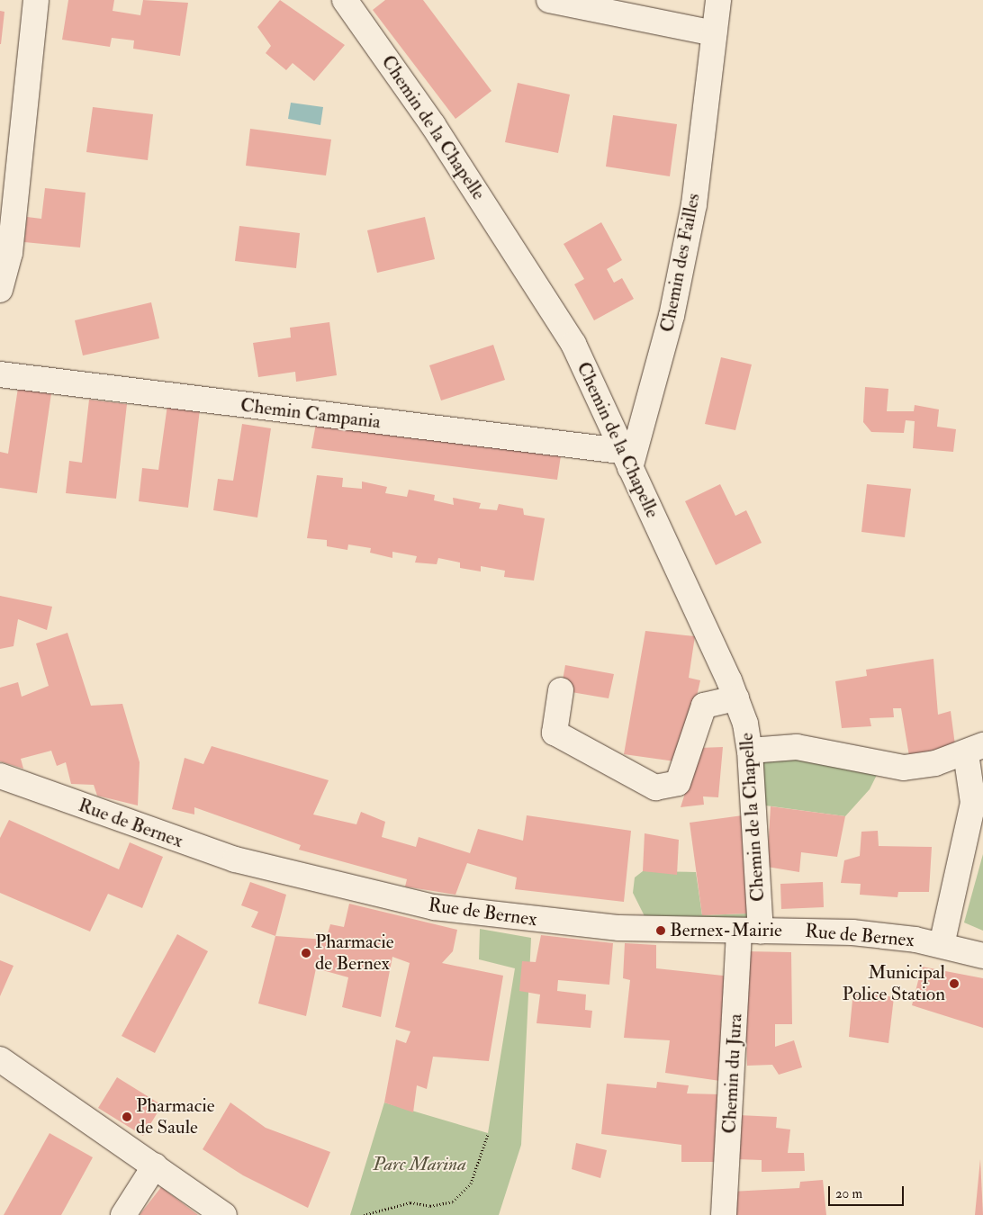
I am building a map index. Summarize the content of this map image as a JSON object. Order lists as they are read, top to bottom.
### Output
{
  "streets": {
    "street": [
      "Chemin de la Chapelle",
      "Chemin des Failles",
      "Chemin Campania",
      "Rue de Bernex",
      "Chemin du Jura"
    ]
  },
  "crossings": [
    ["Chemin de la Chapelle", "Chemin des Failles"],
    ["Chemin de la Chapelle", "Chemin Campania"],
    ["Chemin de la Chapelle", "Rue de Bernex"],
    ["Chemin de la Chapelle", "Chemin du Jura"],
    ["Chemin des Failles", "Chemin Campania"],
    ["Rue de Bernex", "Chemin du Jura"]
  ],
  "parks": ["Parc Marina"],
  "places": [
    "Bernex-Mairie",
    "Pharmacie de Bernex",
    "Municipal Police Station",
    "Pharmacie de Saule"
  ],
  "scale_bar": "20 m"
}
